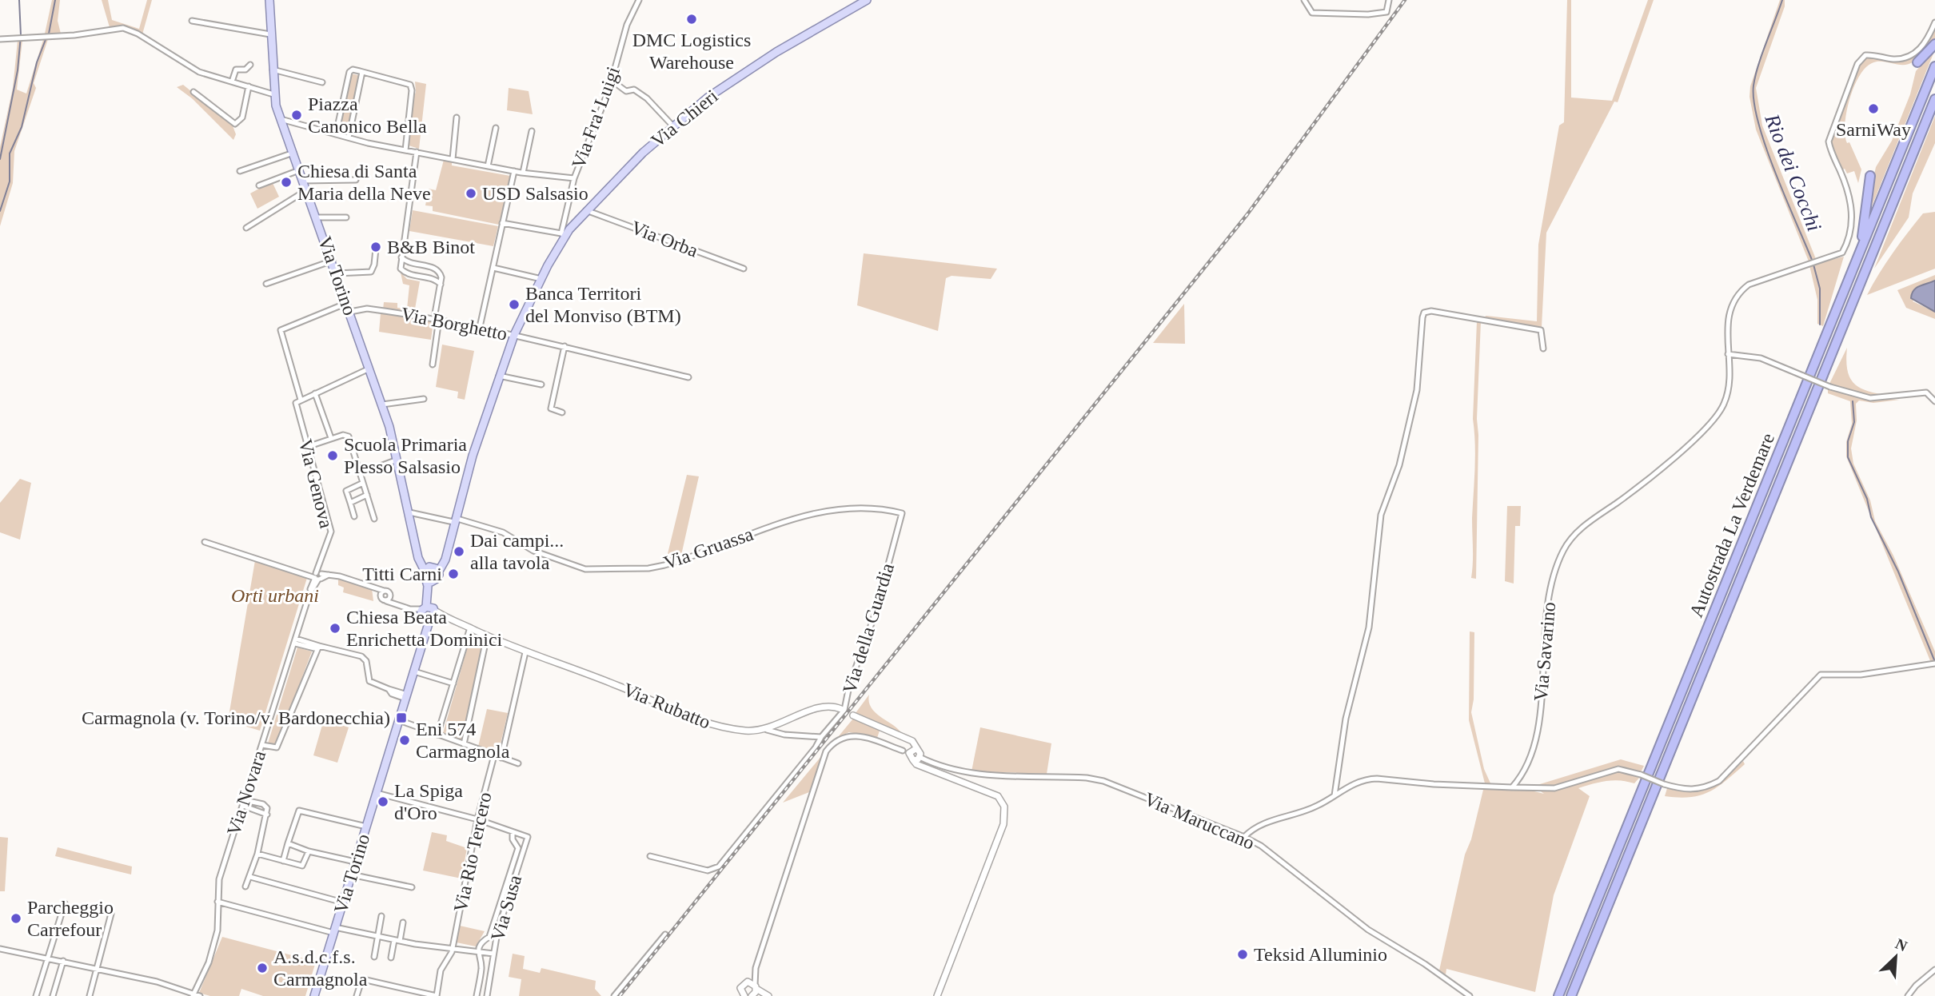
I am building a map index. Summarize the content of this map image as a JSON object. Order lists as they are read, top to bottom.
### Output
{
  "streets": {
    "highway": ["Autostrada La Verdemare"],
    "main road": ["Via Chieri", "Via Torino"],
    "street": [
      "Via Fra' Luigi",
      "Via Orba",
      "Via Borghetto",
      "Via Genova",
      "Via Gruassa",
      "Via della Guardia",
      "Via Savarino",
      "Via Rubatto",
      "Via Novara",
      "Via Maruccano",
      "Via Rio Tercero",
      "Via Susa"
    ]
  },
  "crossings": [
    ["Via Fra' Luigi", "Via Chieri"],
    ["Via Chieri", "Via Orba"],
    ["Via Chieri", "Via Torino"],
    ["Via Chieri", "Via Borghetto"],
    ["Via Chieri", "Via Gruassa"],
    ["Via Chieri", "Via Rubatto"],
    ["Via Torino", "Via Borghetto"],
    ["Via Torino", "Via Genova"],
    ["Via Torino", "Via Gruassa"],
    ["Via Torino", "Via Rubatto"],
    ["Via Torino", "Via Susa"],
    ["Via Genova", "Via Novara"],
    ["Via Gruassa", "Via della Guardia"],
    ["Via Rio Tercero", "Via Susa"]
  ],
  "water": ["Rio dei Cocchi"],
  "parks": ["Orti urbani"],
  "places": {
    "other": [
      "DMC Logistics Warehouse",
      "SarniWay",
      "Piazza Canonico Bella",
      "Chiesa di Santa Maria della Neve",
      "USD Salsasio",
      "B&B Binot",
      "Banca Territori del Monviso (BTM)",
      "Scuola Primaria Plesso Salsasio",
      "Dai campi... alla tavola",
      "Titti Carni",
      "Chiesa Beata Enrichetta Dominici",
      "Eni 574 Carmagnola",
      "La Spiga d'Oro",
      "Parcheggio Carrefour",
      "Teksid Alluminio",
      "A.s.d.c.f.s. Carmagnola"
    ],
    "transit": ["Carmagnola (v. Torino/v. Bardonecchia)"]
  },
  "north": "top right"
}
